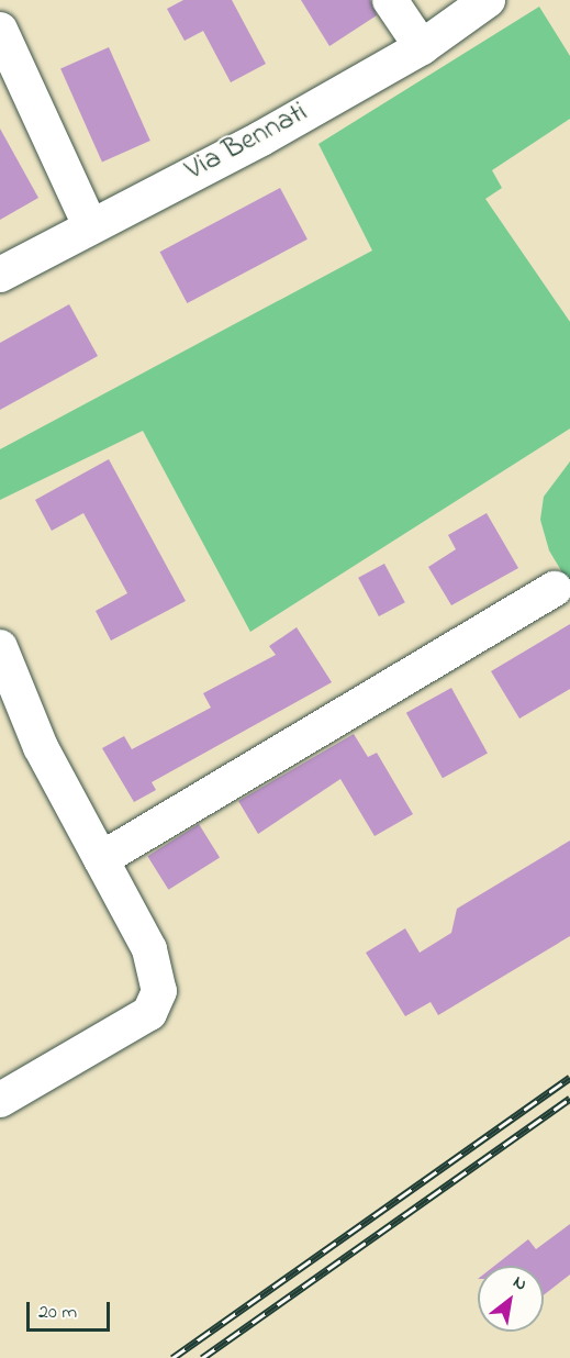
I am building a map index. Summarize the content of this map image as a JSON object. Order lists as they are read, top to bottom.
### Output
{
  "streets": {
    "street": ["Via Bennati"]
  },
  "scale_bar": "20 m",
  "north": "top right"
}
